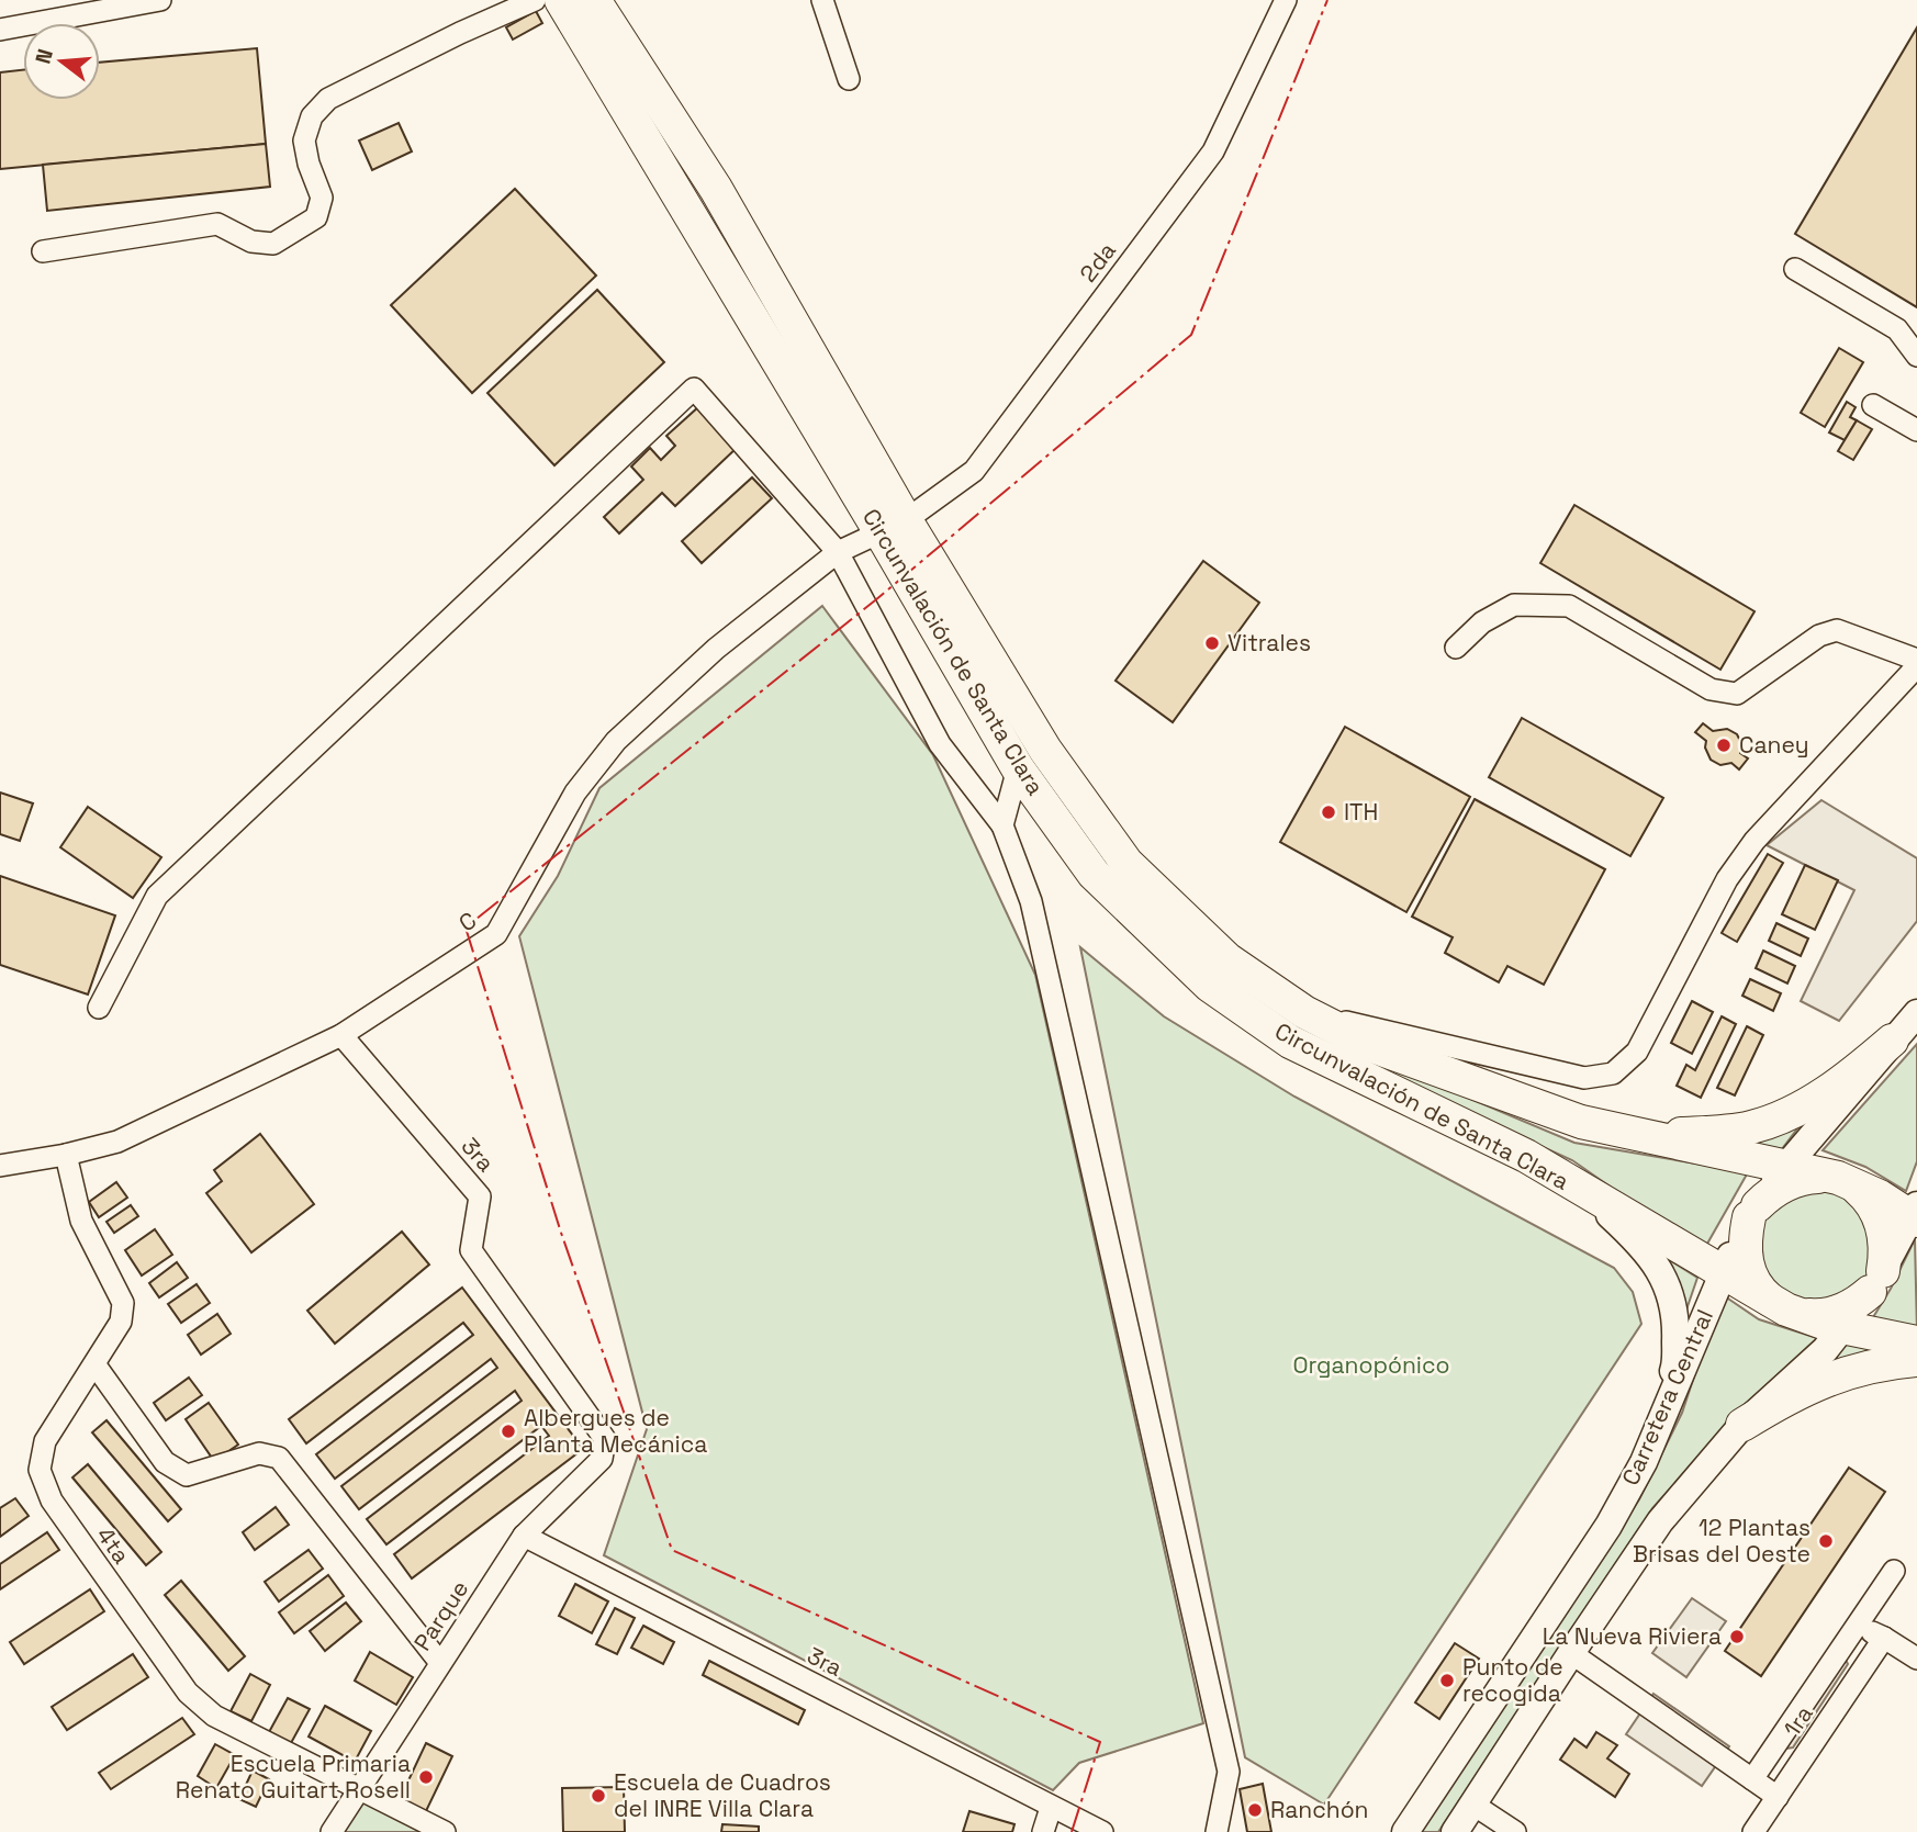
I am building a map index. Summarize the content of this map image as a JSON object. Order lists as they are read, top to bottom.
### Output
{
  "streets": {
    "highway": ["Circunvalación de Santa Clara"],
    "main road": ["Carretera Central"],
    "street": [
      "2da",
      "C",
      "3ra",
      "4ta",
      "Parque",
      "1ra"
    ]
  },
  "crossings": [
    ["2da", "Circunvalación de Santa Clara"],
    ["2da", "C"],
    ["Circunvalación de Santa Clara", "Carretera Central"],
    ["C", "3ra"],
    ["C", "4ta"],
    ["3ra", "Parque"],
    ["4ta", "Parque"]
  ],
  "parks": ["Organopónico"],
  "places": [
    "Vitrales",
    "Caney",
    "ITH",
    "Albergues de Planta Mecánica",
    "12 Plantas Brisas del Oeste",
    "La Nueva Riviera",
    "Punto de recogida",
    "Escuela Primaria Renato Guitart Rosell",
    "Escuela de Cuadros del INRE Villa Clara",
    "Ranchón"
  ],
  "north": "left"
}
